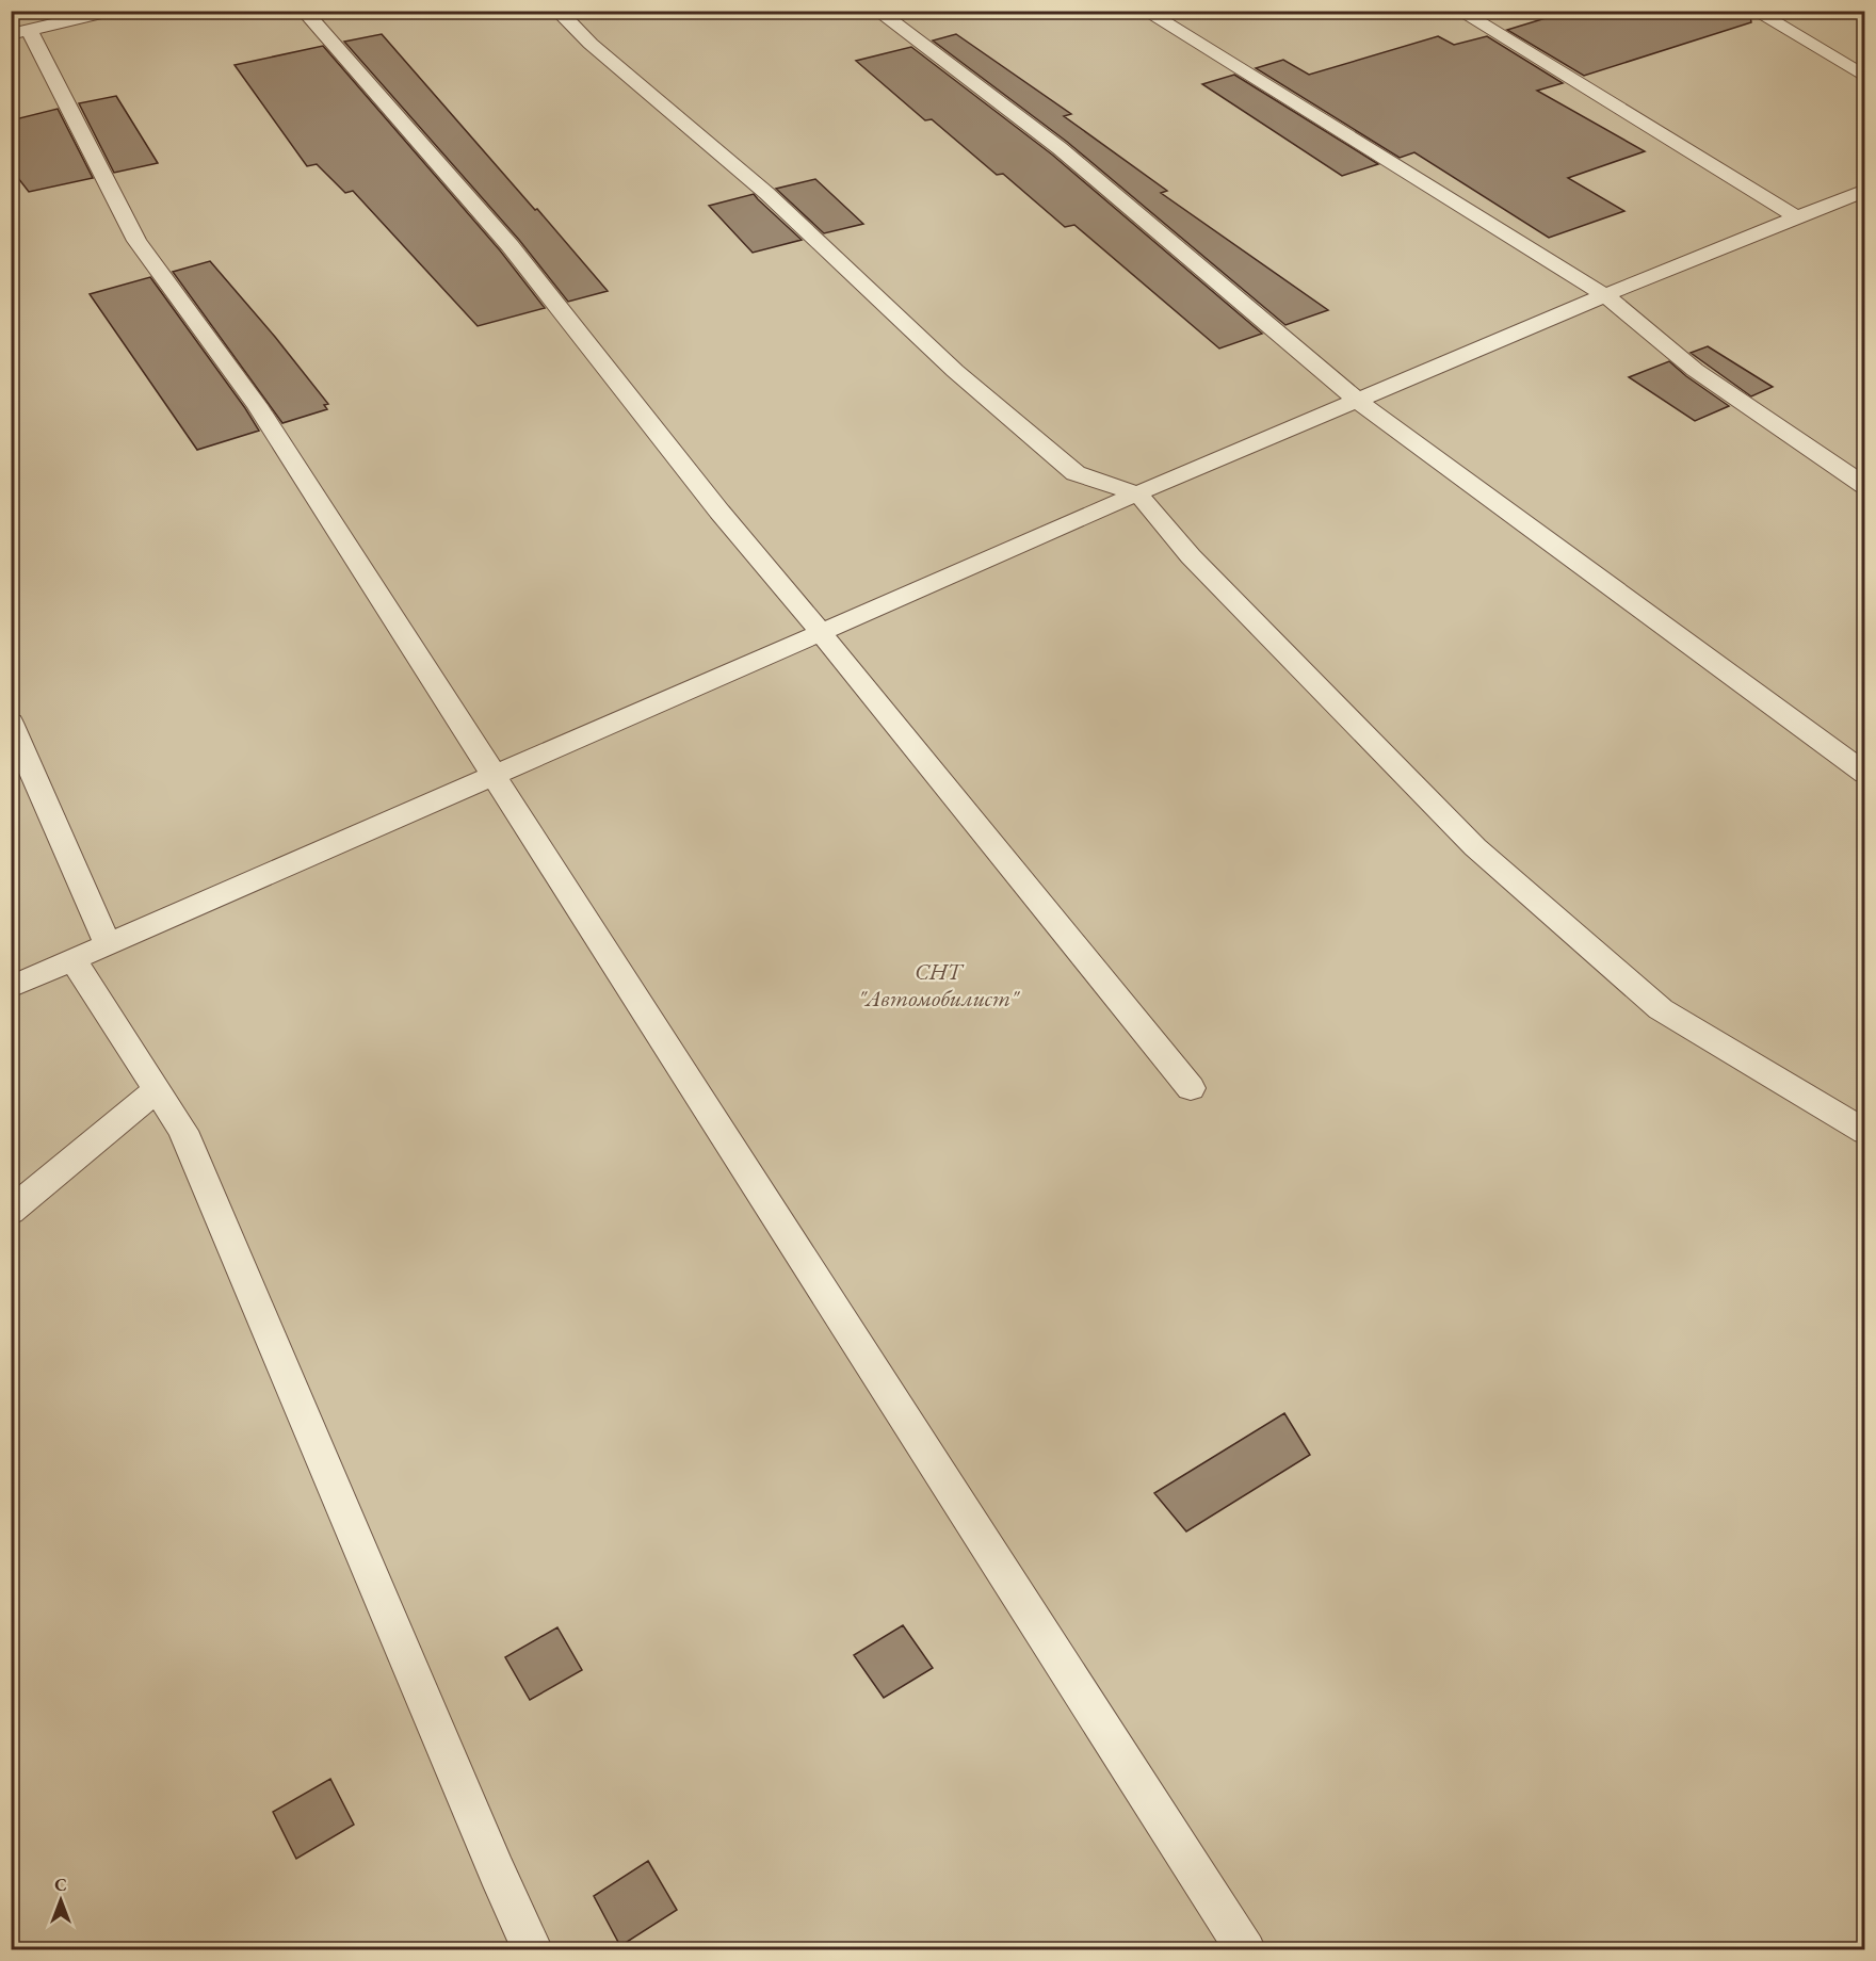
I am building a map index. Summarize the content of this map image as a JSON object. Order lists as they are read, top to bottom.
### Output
{
  "parks": ["СНТ \"Автомобилист\""],
  "north": "top"
}
